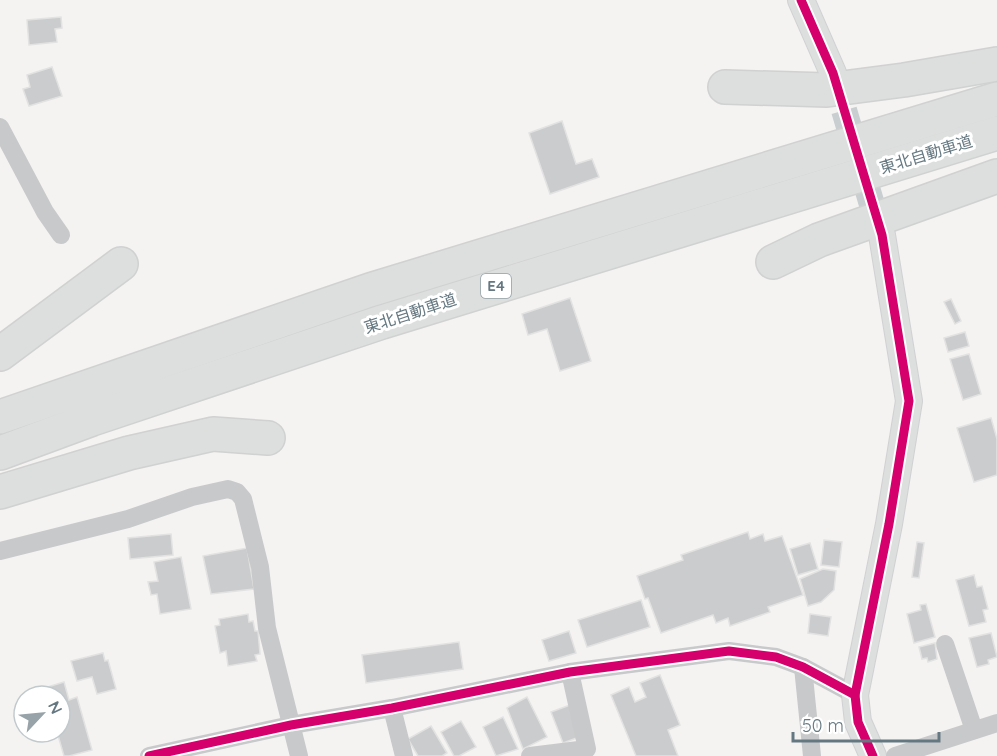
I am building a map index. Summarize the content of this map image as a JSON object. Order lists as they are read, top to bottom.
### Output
{
  "streets": {
    "highway": ["東北自動車道", "E4"]
  },
  "scale_bar": "50 m",
  "north": "top right"
}
